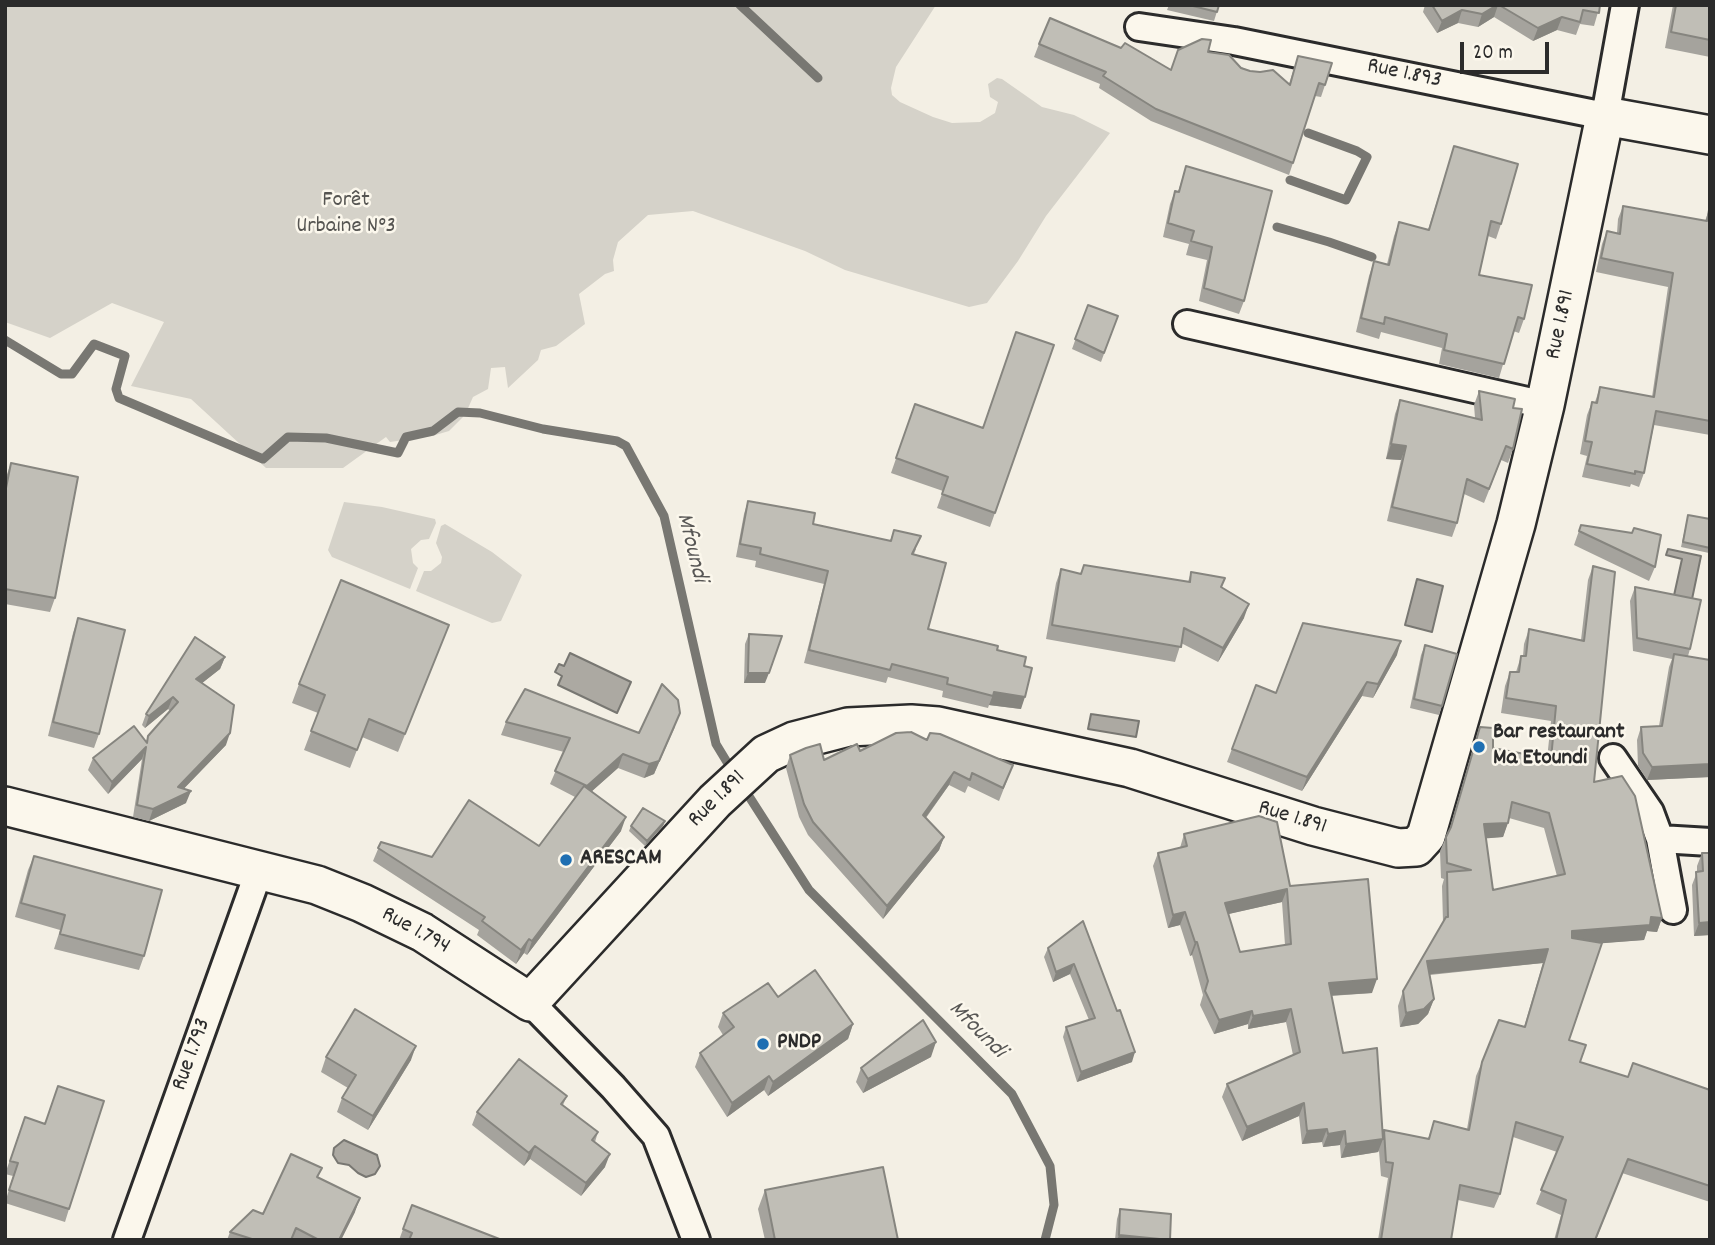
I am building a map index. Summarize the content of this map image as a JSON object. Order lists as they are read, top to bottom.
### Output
{
  "streets": {
    "street": [
      "Rue 1.893",
      "Rue 1.891",
      "Rue 1.794",
      "Rue 1.793"
    ]
  },
  "crossings": [
    ["Rue 1.893", "Rue 1.891"],
    ["Rue 1.891", "Rue 1.794"],
    ["Rue 1.794", "Rue 1.793"]
  ],
  "water": ["Mfoundi"],
  "parks": ["Forêt Urbaine N°3"],
  "places": ["Bar restaurant Ma Etoundi", "ARESCAM", "PNDP"],
  "scale_bar": "20 m"
}
